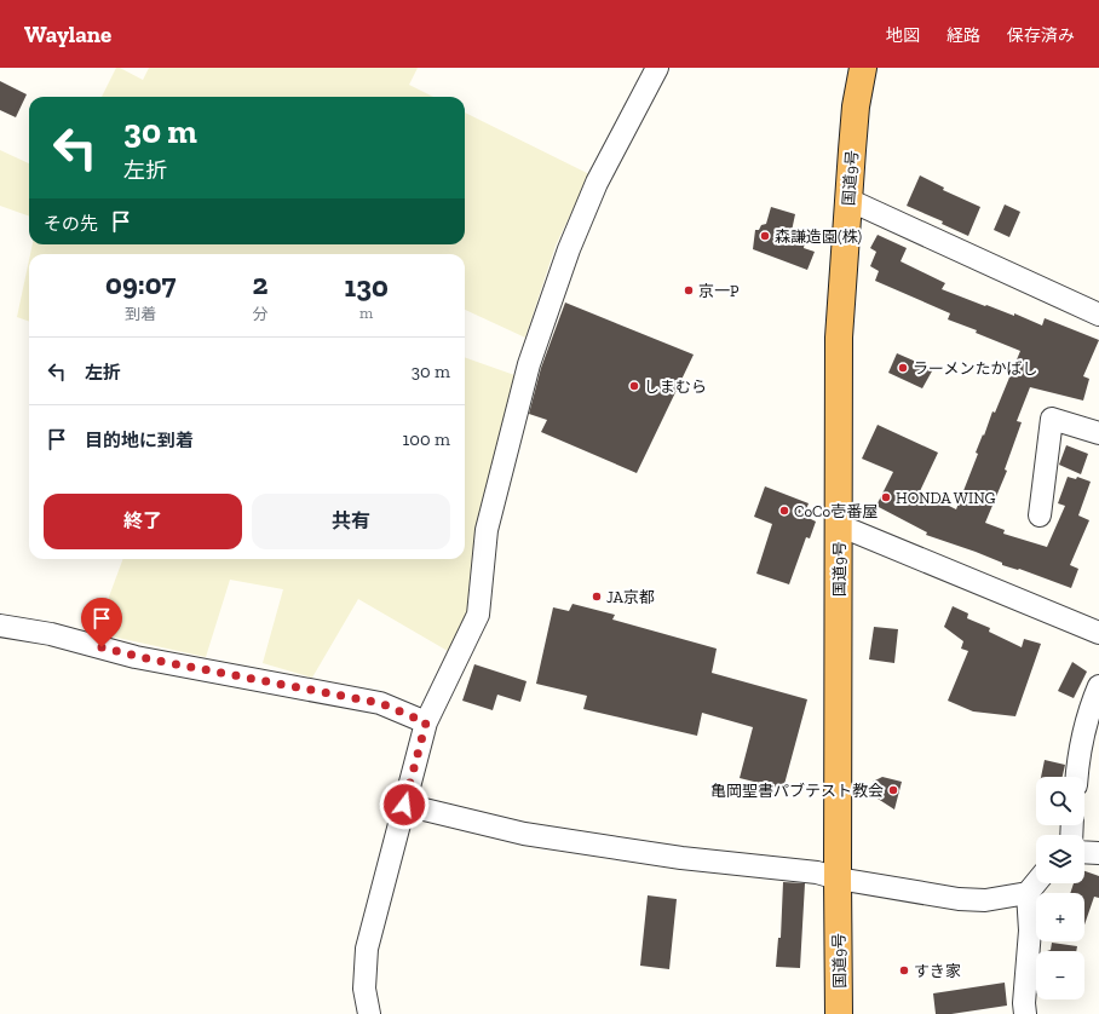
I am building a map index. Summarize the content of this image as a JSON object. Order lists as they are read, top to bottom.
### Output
{
  "streets": {
    "highway": ["国道9号"]
  },
  "places": [
    "森謙造園(株)",
    "京一P",
    "ラーメンたかばし",
    "しまむら",
    "HONDA WING",
    "CoCo壱番屋",
    "JA京都",
    "亀岡聖書パブテスト教会",
    "すき家"
  ],
  "page": {
    "header": "Waylane",
    "nav": ["地図", "経路", "保存済み"],
    "turn": ["30 m", "左折"],
    "then": "その先",
    "eta": [
      "09:07",
      "到着",
      "2",
      "分",
      "130",
      "m"
    ],
    "list": [
      {
        "name": "左折",
        "value": "30 m"
      },
      {
        "name": "目的地に到着",
        "value": "100 m"
      }
    ],
    "buttons": ["終了", "共有"],
    "map_buttons": ["+", "−"]
  }
}
